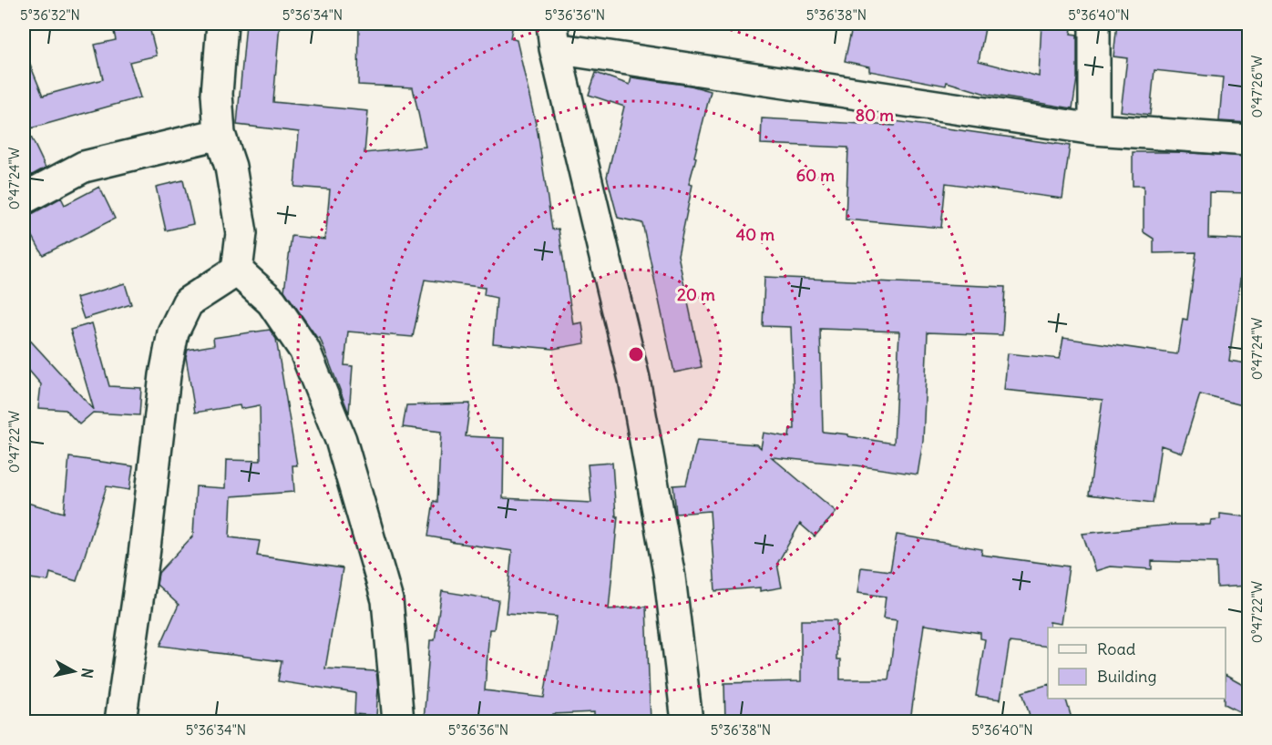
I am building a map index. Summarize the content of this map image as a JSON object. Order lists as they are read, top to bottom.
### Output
{
  "legend": ["Road", "Building"],
  "north": "right",
  "coordinates": [
    "5°36'32\"N",
    "5°36'34\"N",
    "5°36'36\"N",
    "5°36'38\"N",
    "5°36'40\"N",
    "0°47'26\"W",
    "0°47'24\"W",
    "0°47'22\"W"
  ],
  "rings": [
    "80 m",
    "60 m",
    "40 m",
    "20 m"
  ]
}
